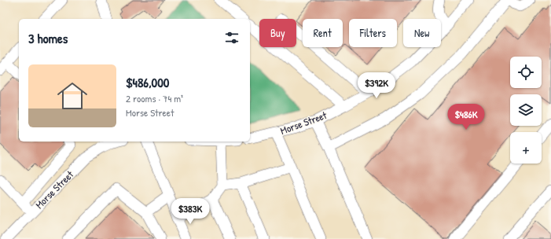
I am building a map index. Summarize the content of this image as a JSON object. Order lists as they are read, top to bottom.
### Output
{
  "streets": {
    "street": ["Morse Street"]
  },
  "page": {
    "chip": [
      "Buy",
      "Rent",
      "Filters",
      "New"
    ],
    "heading": "3 homes",
    "map_buttons": "+",
    "list": [
      {
        "name": "$486,000",
        "note": "2 rooms · 74 m² · Morse Street"
      }
    ],
    "price": ["$392K", "$486K", "$383K"]
  }
}
